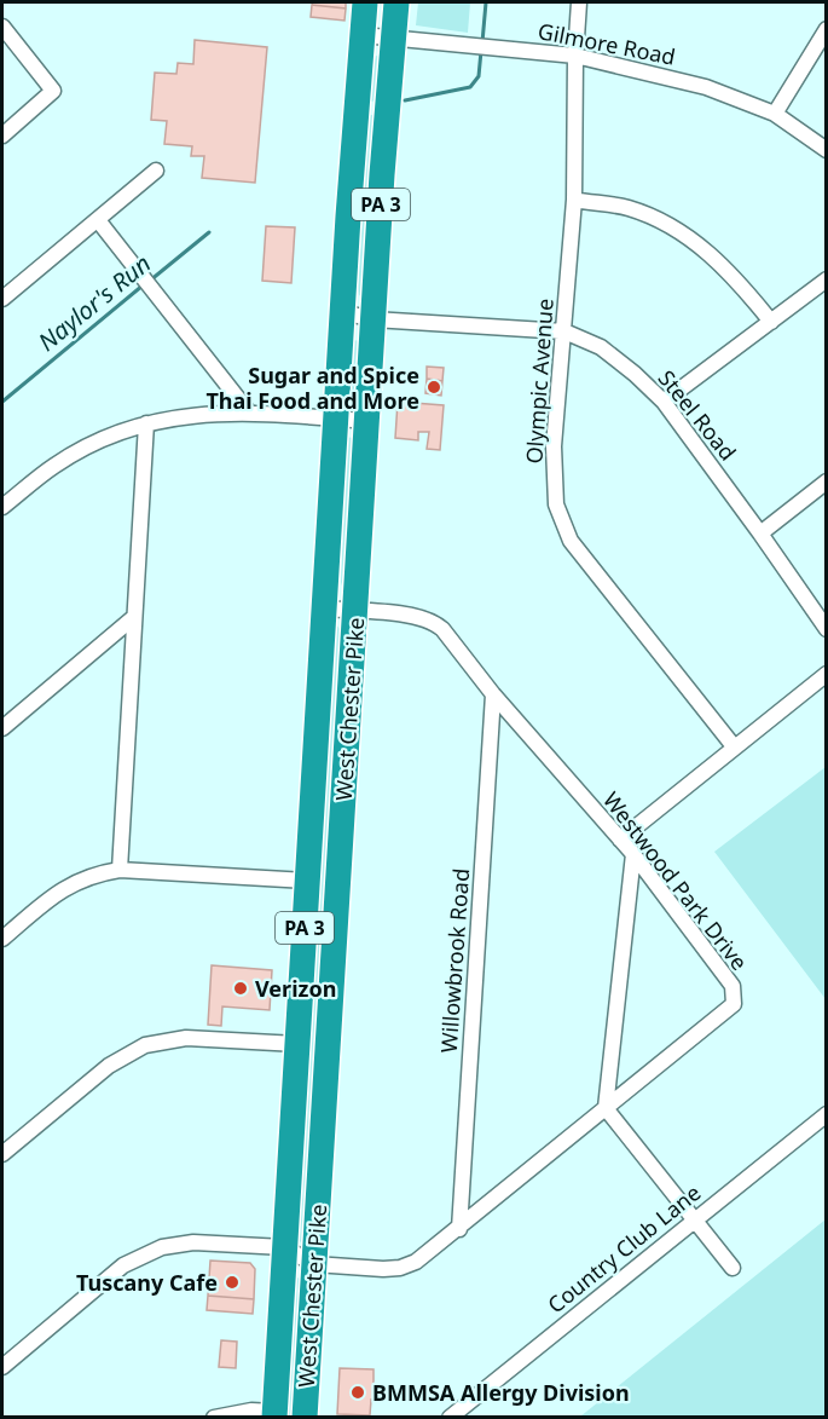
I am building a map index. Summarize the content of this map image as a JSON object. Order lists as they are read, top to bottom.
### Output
{
  "streets": {
    "highway": ["PA 3", "West Chester Pike"],
    "street": [
      "Gilmore Road",
      "Olympic Avenue",
      "Steel Road",
      "Westwood Park Drive",
      "Willowbrook Road",
      "Country Club Lane"
    ]
  },
  "crossings": [
    ["Gilmore Road", "Olympic Avenue"],
    ["Gilmore Road", "West Chester Pike"],
    ["Olympic Avenue", "Steel Road"],
    ["Steel Road", "West Chester Pike"],
    ["West Chester Pike", "Westwood Park Drive"],
    ["Westwood Park Drive", "Willowbrook Road"]
  ],
  "water": ["Naylor's Run"],
  "places": [
    "Sugar and Spice Thai Food and More",
    "Verizon",
    "Tuscany Cafe",
    "BMMSA Allergy Division"
  ]
}
